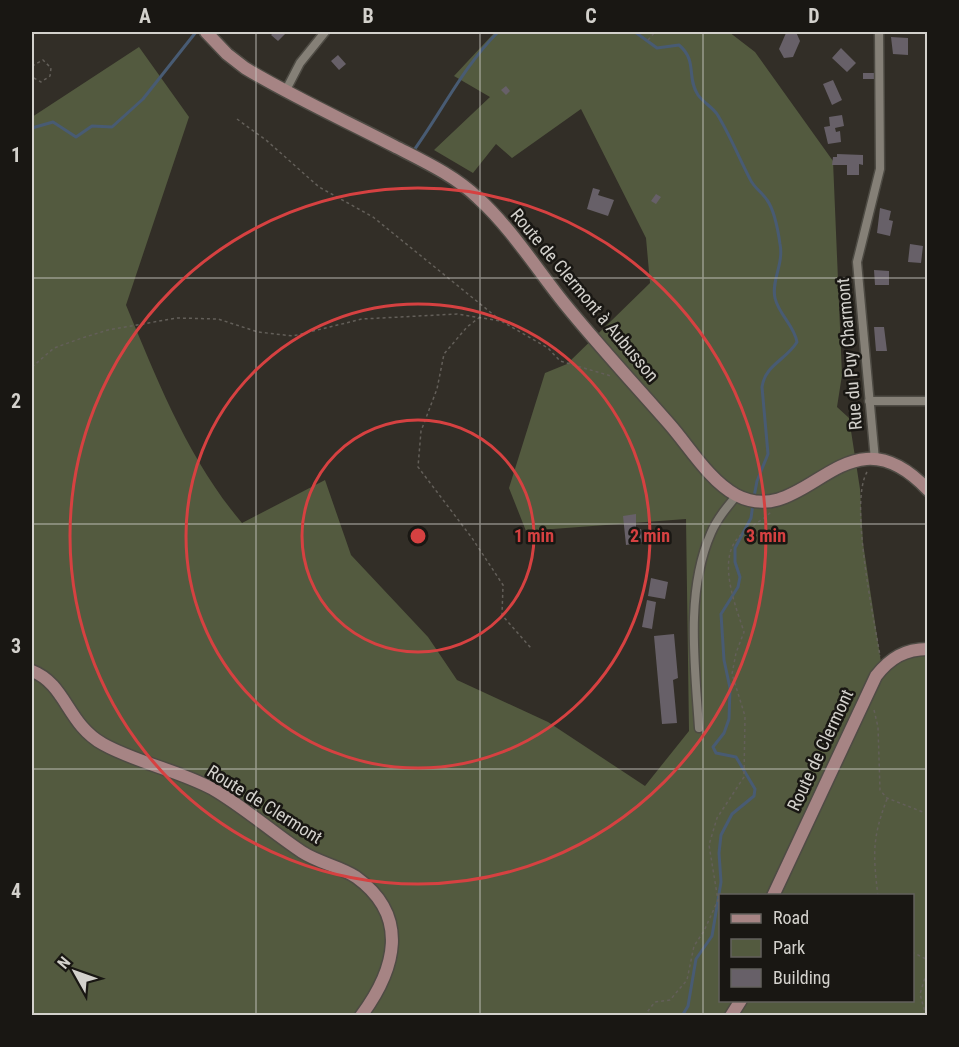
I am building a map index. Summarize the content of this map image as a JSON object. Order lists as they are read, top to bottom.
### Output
{
  "streets": {
    "main road": ["Route de Clermont à Aubusson", "Route de Clermont"],
    "street": ["Rue du Puy Charmont"]
  },
  "legend": ["Road", "Park", "Building"],
  "north": "top left",
  "grid": {
    "columns": [
      "A",
      "B",
      "C",
      "D"
    ],
    "rows": [
      "1",
      "2",
      "3",
      "4"
    ]
  },
  "rings": ["1 min", "2 min", "3 min"]
}
